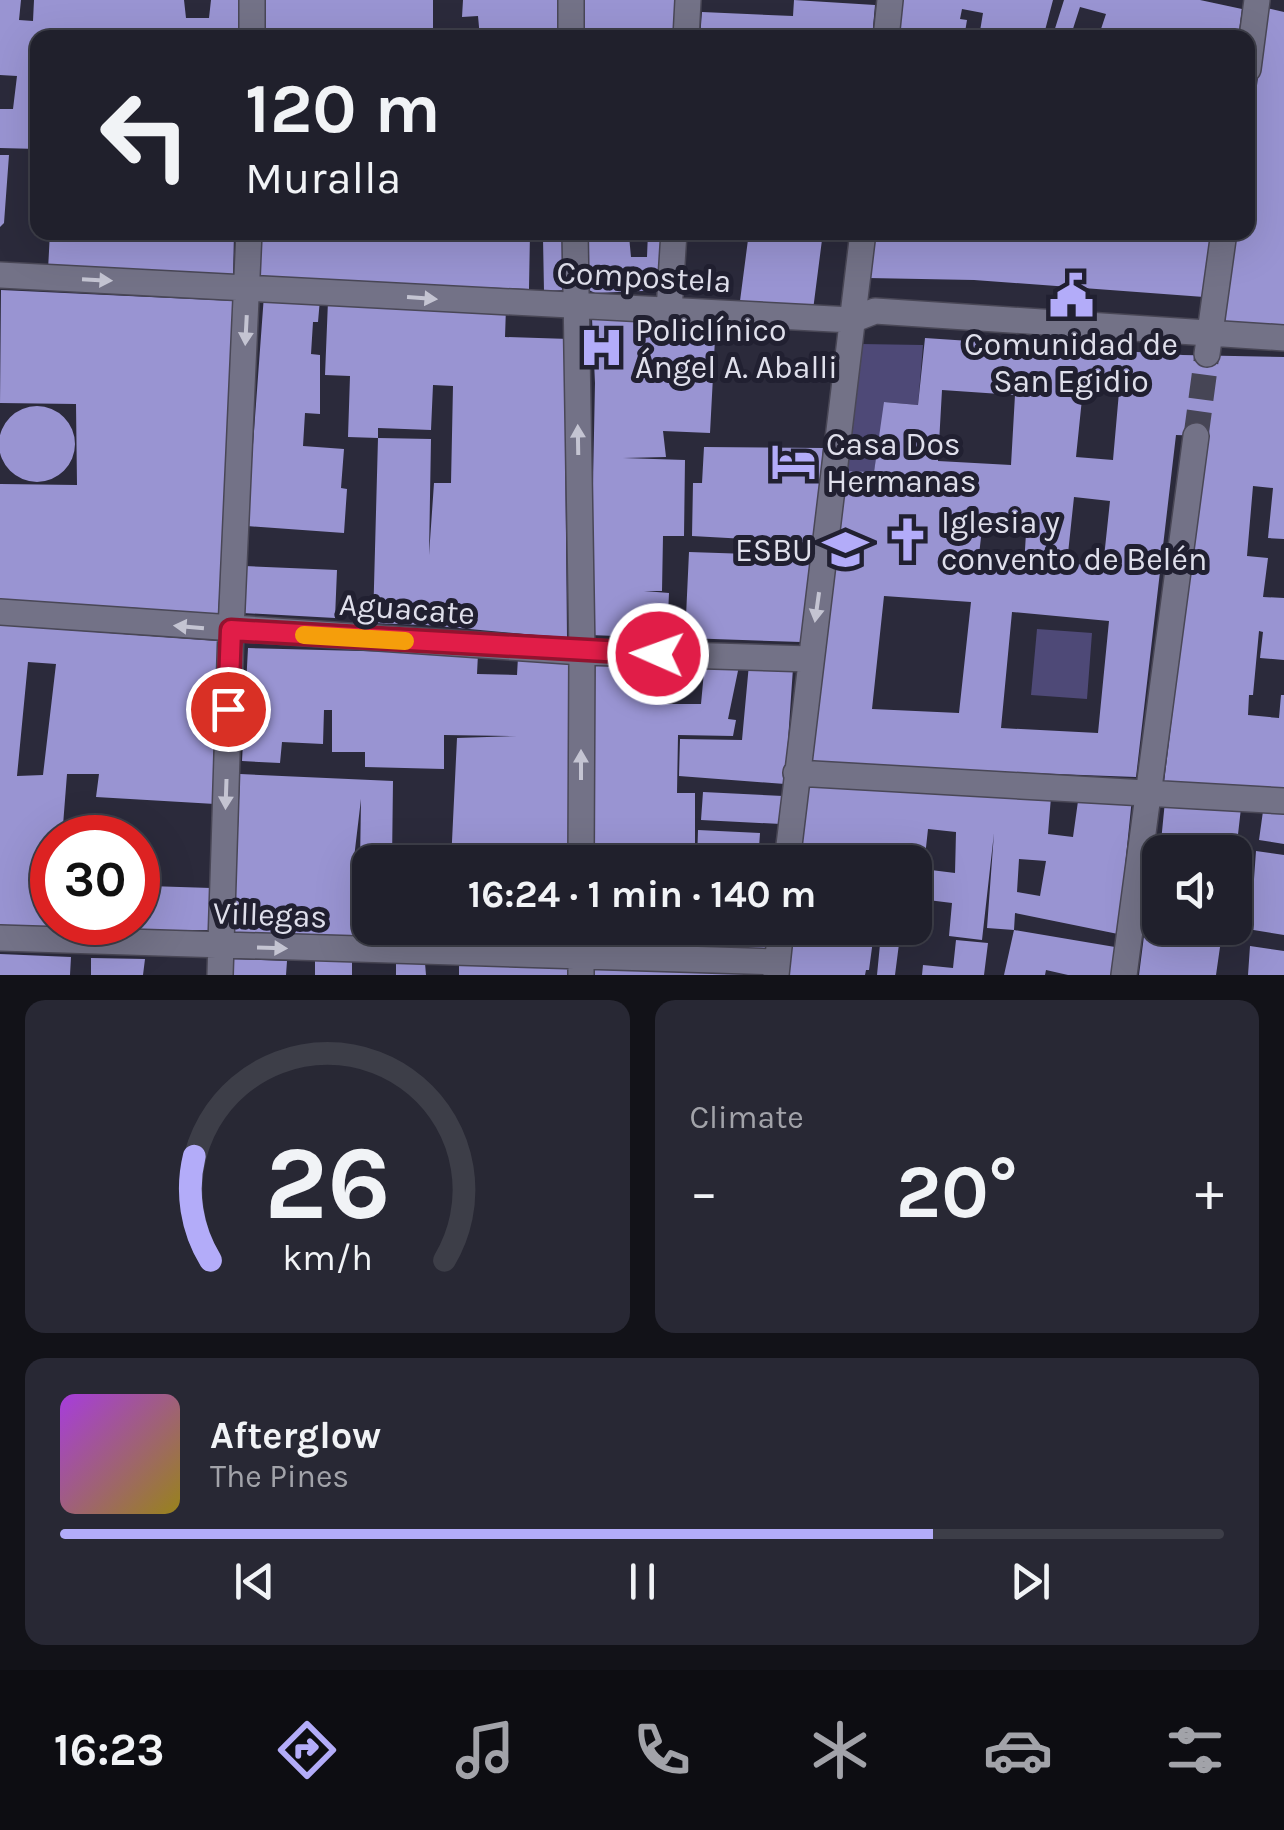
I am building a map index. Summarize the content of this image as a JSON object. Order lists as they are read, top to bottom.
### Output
{
  "streets": {
    "street": ["Compostela", "Aguacate", "Villegas"]
  },
  "one_way": ["Compostela", "Villegas"],
  "places": {
    "public building": ["Comunidad de San Egidio"],
    "hospital": ["Policlínico Ángel A. Aballi"],
    "hotel": ["Casa Dos Hermanas"],
    "church": ["Iglesia y convento de Belén"],
    "school or university": ["ESBU"]
  },
  "page": {
    "turn": ["120 m", "Muralla"],
    "limit": "30",
    "trip": "16:24 · 1 min · 140 m",
    "tile": "Climate",
    "heat": ["−", "20°", "+"],
    "song": ["Afterglow", "The Pines"],
    "tabs": "16:23",
    "gauge": ["26", "km/h"]
  }
}
